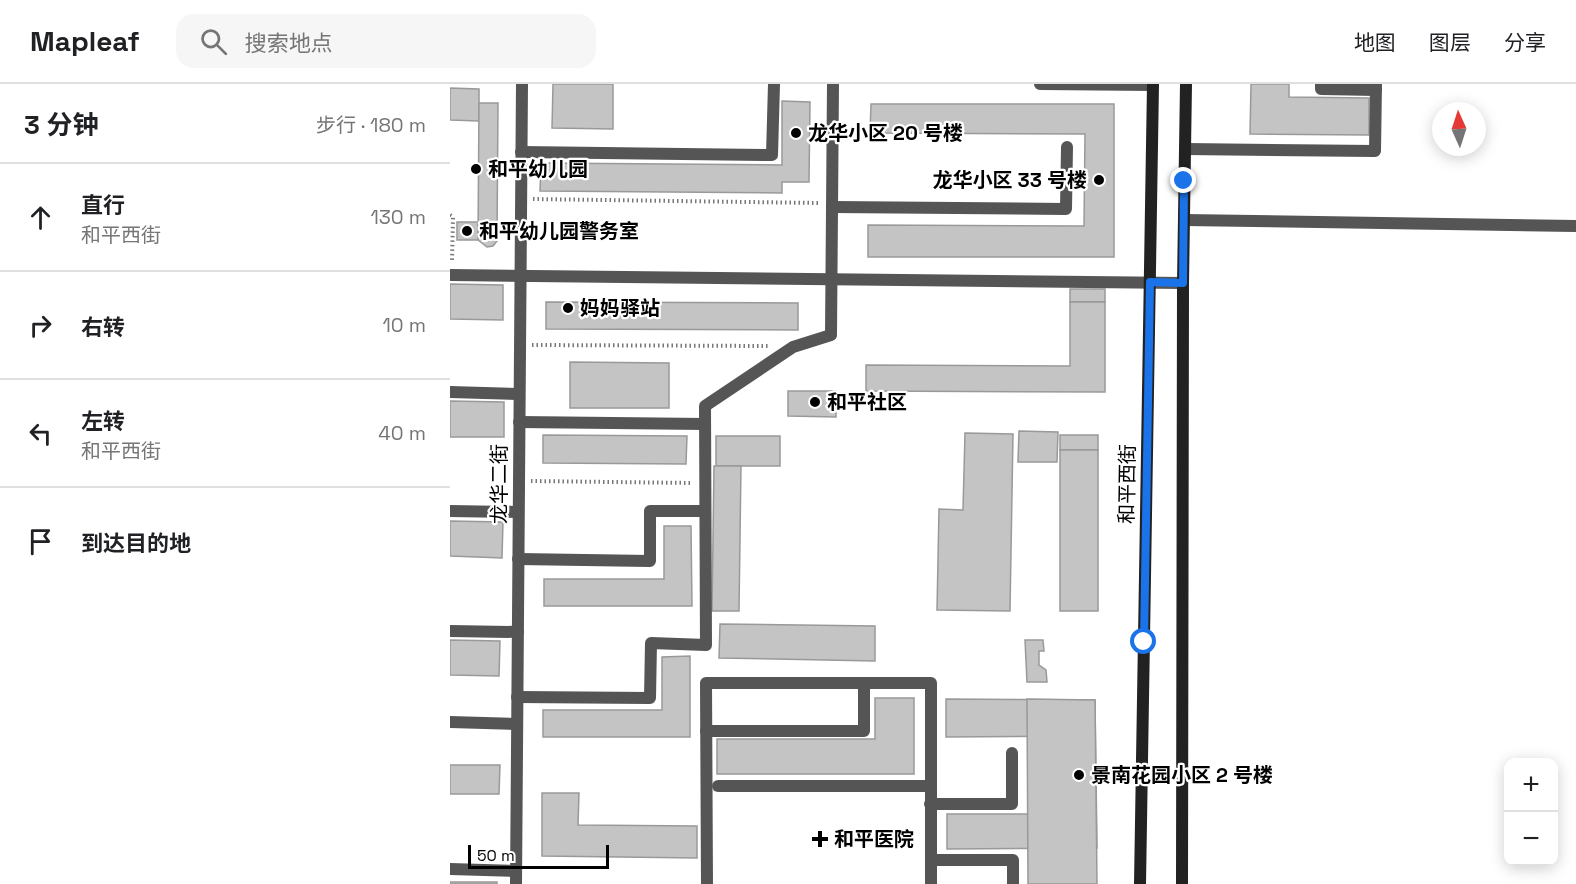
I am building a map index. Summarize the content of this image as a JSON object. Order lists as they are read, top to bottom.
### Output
{
  "streets": {
    "main road": ["和平西街"],
    "street": ["龙华二街"]
  },
  "places": {
    "other": [
      "龙华小区 20 号楼",
      "和平幼儿园",
      "龙华小区 33 号楼",
      "和平幼儿园警务室",
      "妈妈驿站",
      "和平社区",
      "景南花园小区 2 号楼"
    ],
    "health": ["和平医院"]
  },
  "scale_bar": "50 m",
  "north": "top",
  "page": {
    "header": "Mapleaf",
    "search": "搜索地点",
    "nav": ["地图", "图层", "分享"],
    "heading": ["3 分钟", "步行 · 180 m"],
    "list": [
      ["直行", "和平西街", "130 m"],
      ["右转", "10 m"],
      ["左转", "和平西街", "40 m"],
      "到达目的地"
    ],
    "map_buttons": ["+", "−"],
    "scale": "50 m"
  }
}
